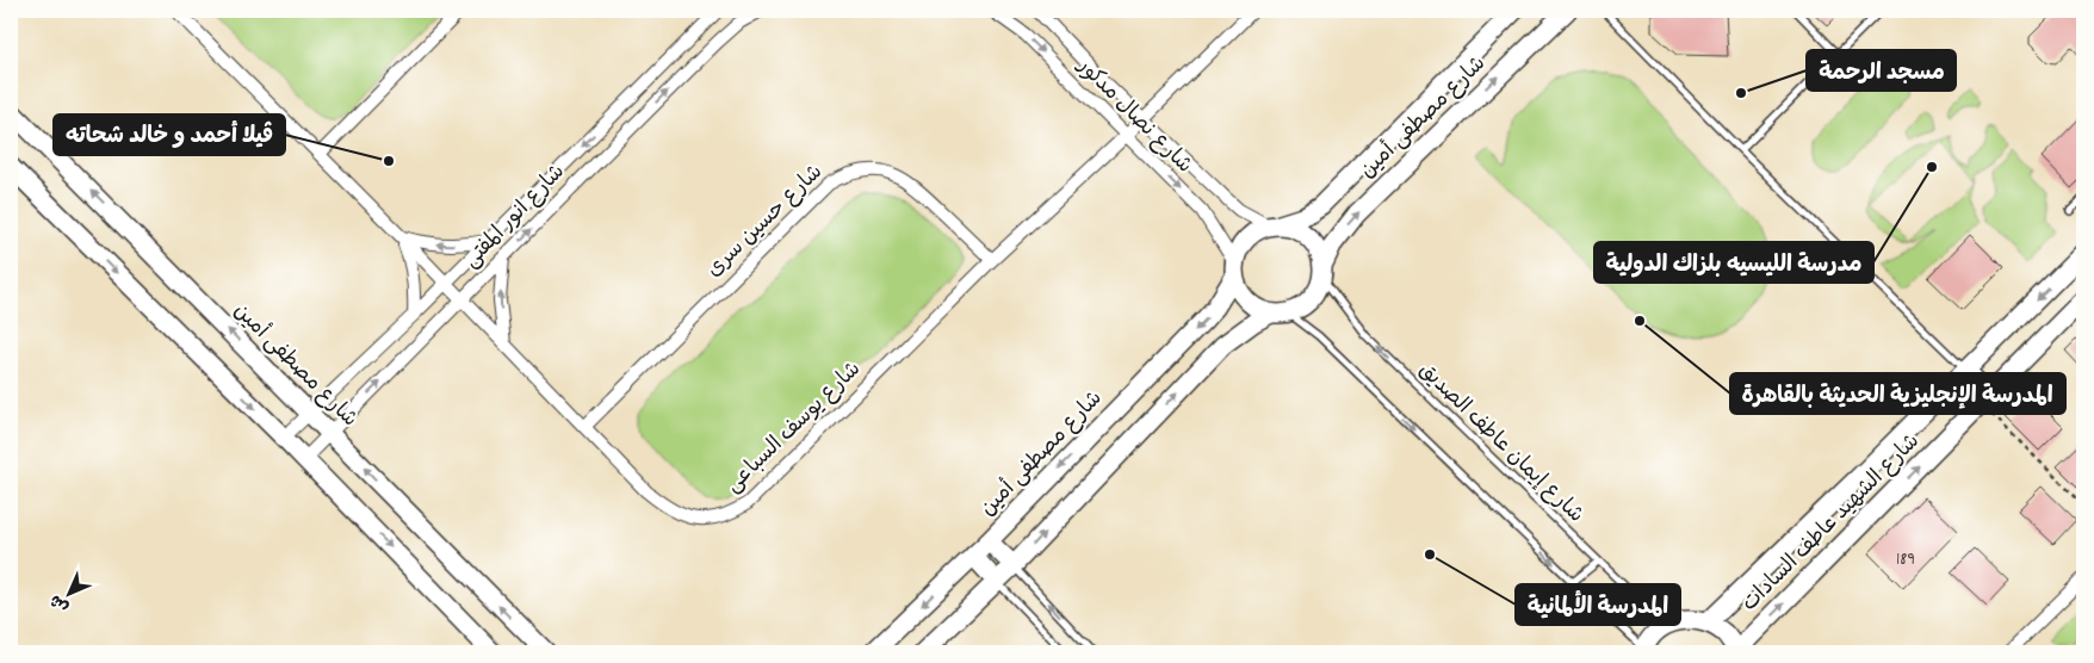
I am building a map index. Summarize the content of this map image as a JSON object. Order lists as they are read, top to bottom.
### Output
{
  "streets": {
    "street": [
      "شارع نصال مدكور",
      "شارع مصطفى أمين",
      "شارع انور المفتى",
      "شارع حسين سرى",
      "شارع يوسف السباعى",
      "شارع الشهيد عاطف السادات"
    ],
    "lane": ["شارع إيمان عاطف الصديق"]
  },
  "crossings": [
    ["شارع نصال مدكور", "شارع مصطفى أمين"],
    ["شارع نصال مدكور", "شارع يوسف السباعى"],
    ["شارع نصال مدكور", "شارع إيمان عاطف الصديق"],
    ["شارع مصطفى أمين", "شارع انور المفتى"],
    ["شارع مصطفى أمين", "شارع إيمان عاطف الصديق"],
    ["شارع انور المفتى", "شارع يوسف السباعى"],
    ["شارع حسين سرى", "شارع يوسف السباعى"]
  ],
  "places": [
    "مسجد الرحمة",
    "ڤيلا أحمد و خالد شحاته",
    "مدرسة الليسيه بلزاك الدولية",
    "المدرسة الإنجليزية الحديثة بالقاهرة",
    "المدرسة الألمانية"
  ],
  "house_numbers": ["189"],
  "north": "bottom left"
}
